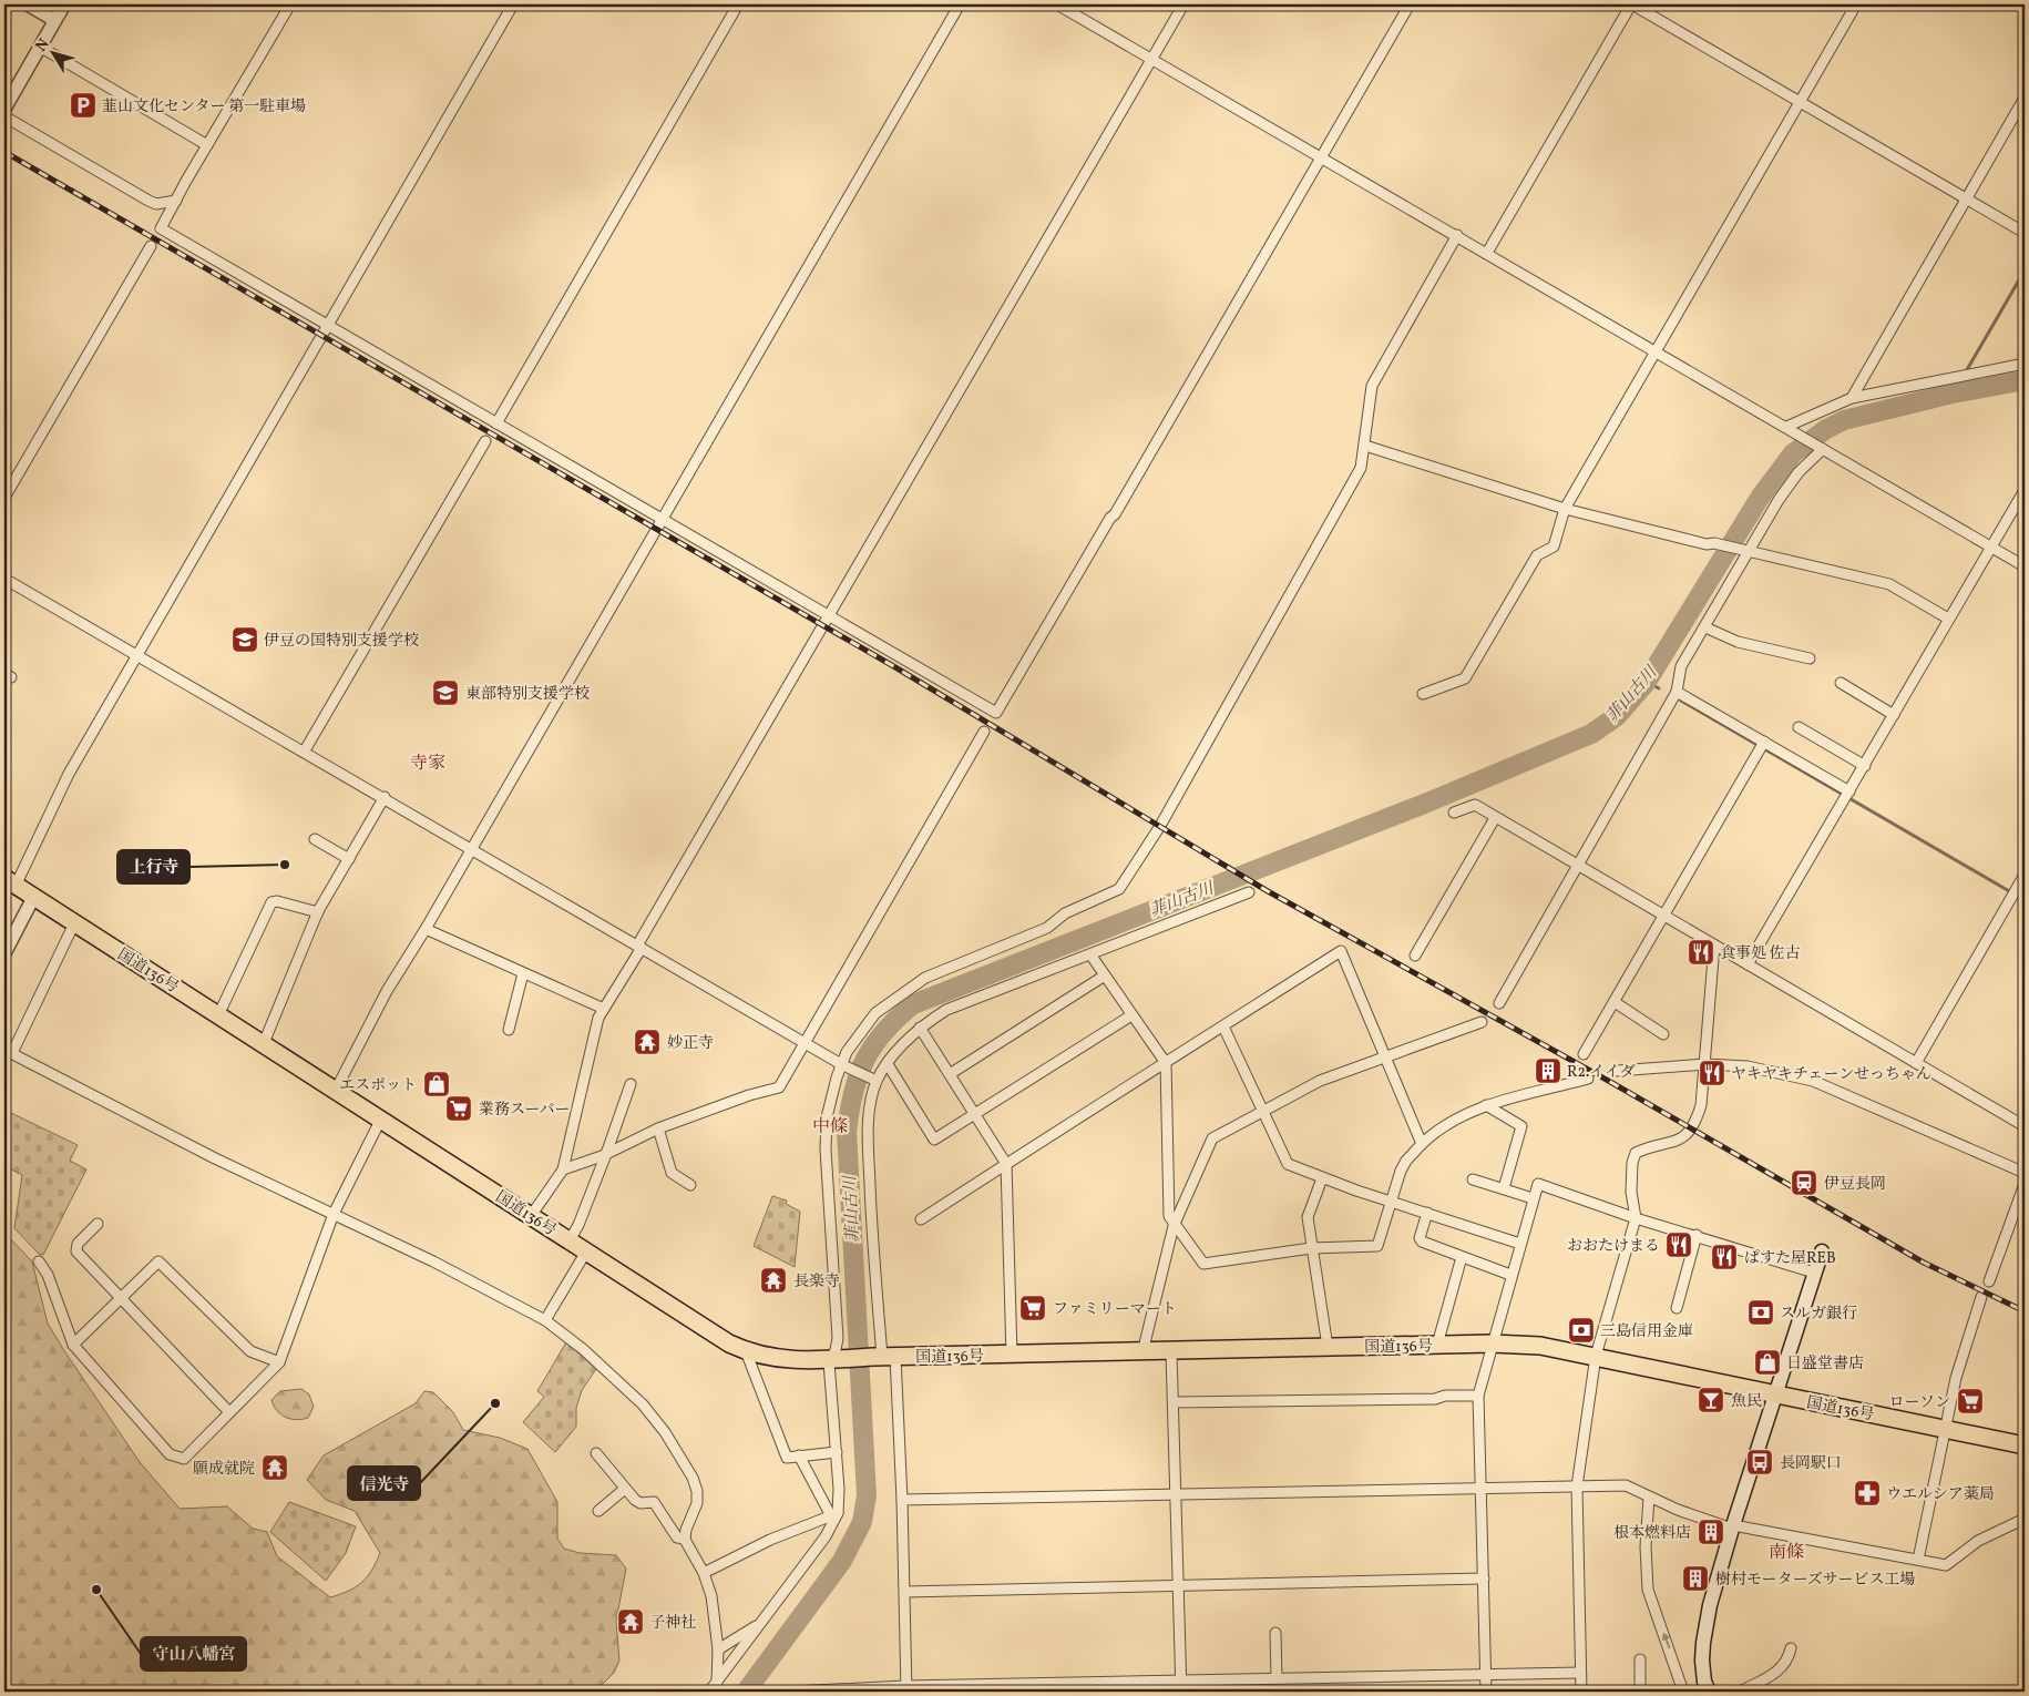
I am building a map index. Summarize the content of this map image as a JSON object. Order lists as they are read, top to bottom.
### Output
{
  "streets": {
    "highway": ["国道136号"]
  },
  "districts": ["寺家", "中條", "南條"],
  "water": ["菲山古川"],
  "places": {
    "parking": ["韮山文化センター 第一駐車場"],
    "school or university": ["伊豆の国特別支援学校", "東部特別支援学校"],
    "other": ["上行寺", "信光寺", "守山八幡宮"],
    "restaurant": [
      "食事処 佐古",
      "ヤキヤキチェーンせっちゃん",
      "おおたけまる",
      "ぱすた屋REB"
    ],
    "temple": [
      "妙正寺",
      "長楽寺",
      "願成就院",
      "子神社"
    ],
    "building": ["R2.イイダ", "根本燃料店", "樹村モーターズサービス工場"],
    "shop": ["エスポット", "日盛堂書店"],
    "supermarket": ["業務スーパー", "ファミリーマート", "ローソン"],
    "station": ["伊豆長岡"],
    "bank": ["スルガ銀行", "三島信用金庫"],
    "bar": ["魚民"],
    "bus stop": ["長岡駅口"],
    "pharmacy": ["ウエルシア薬局"]
  },
  "north": "top left"
}
